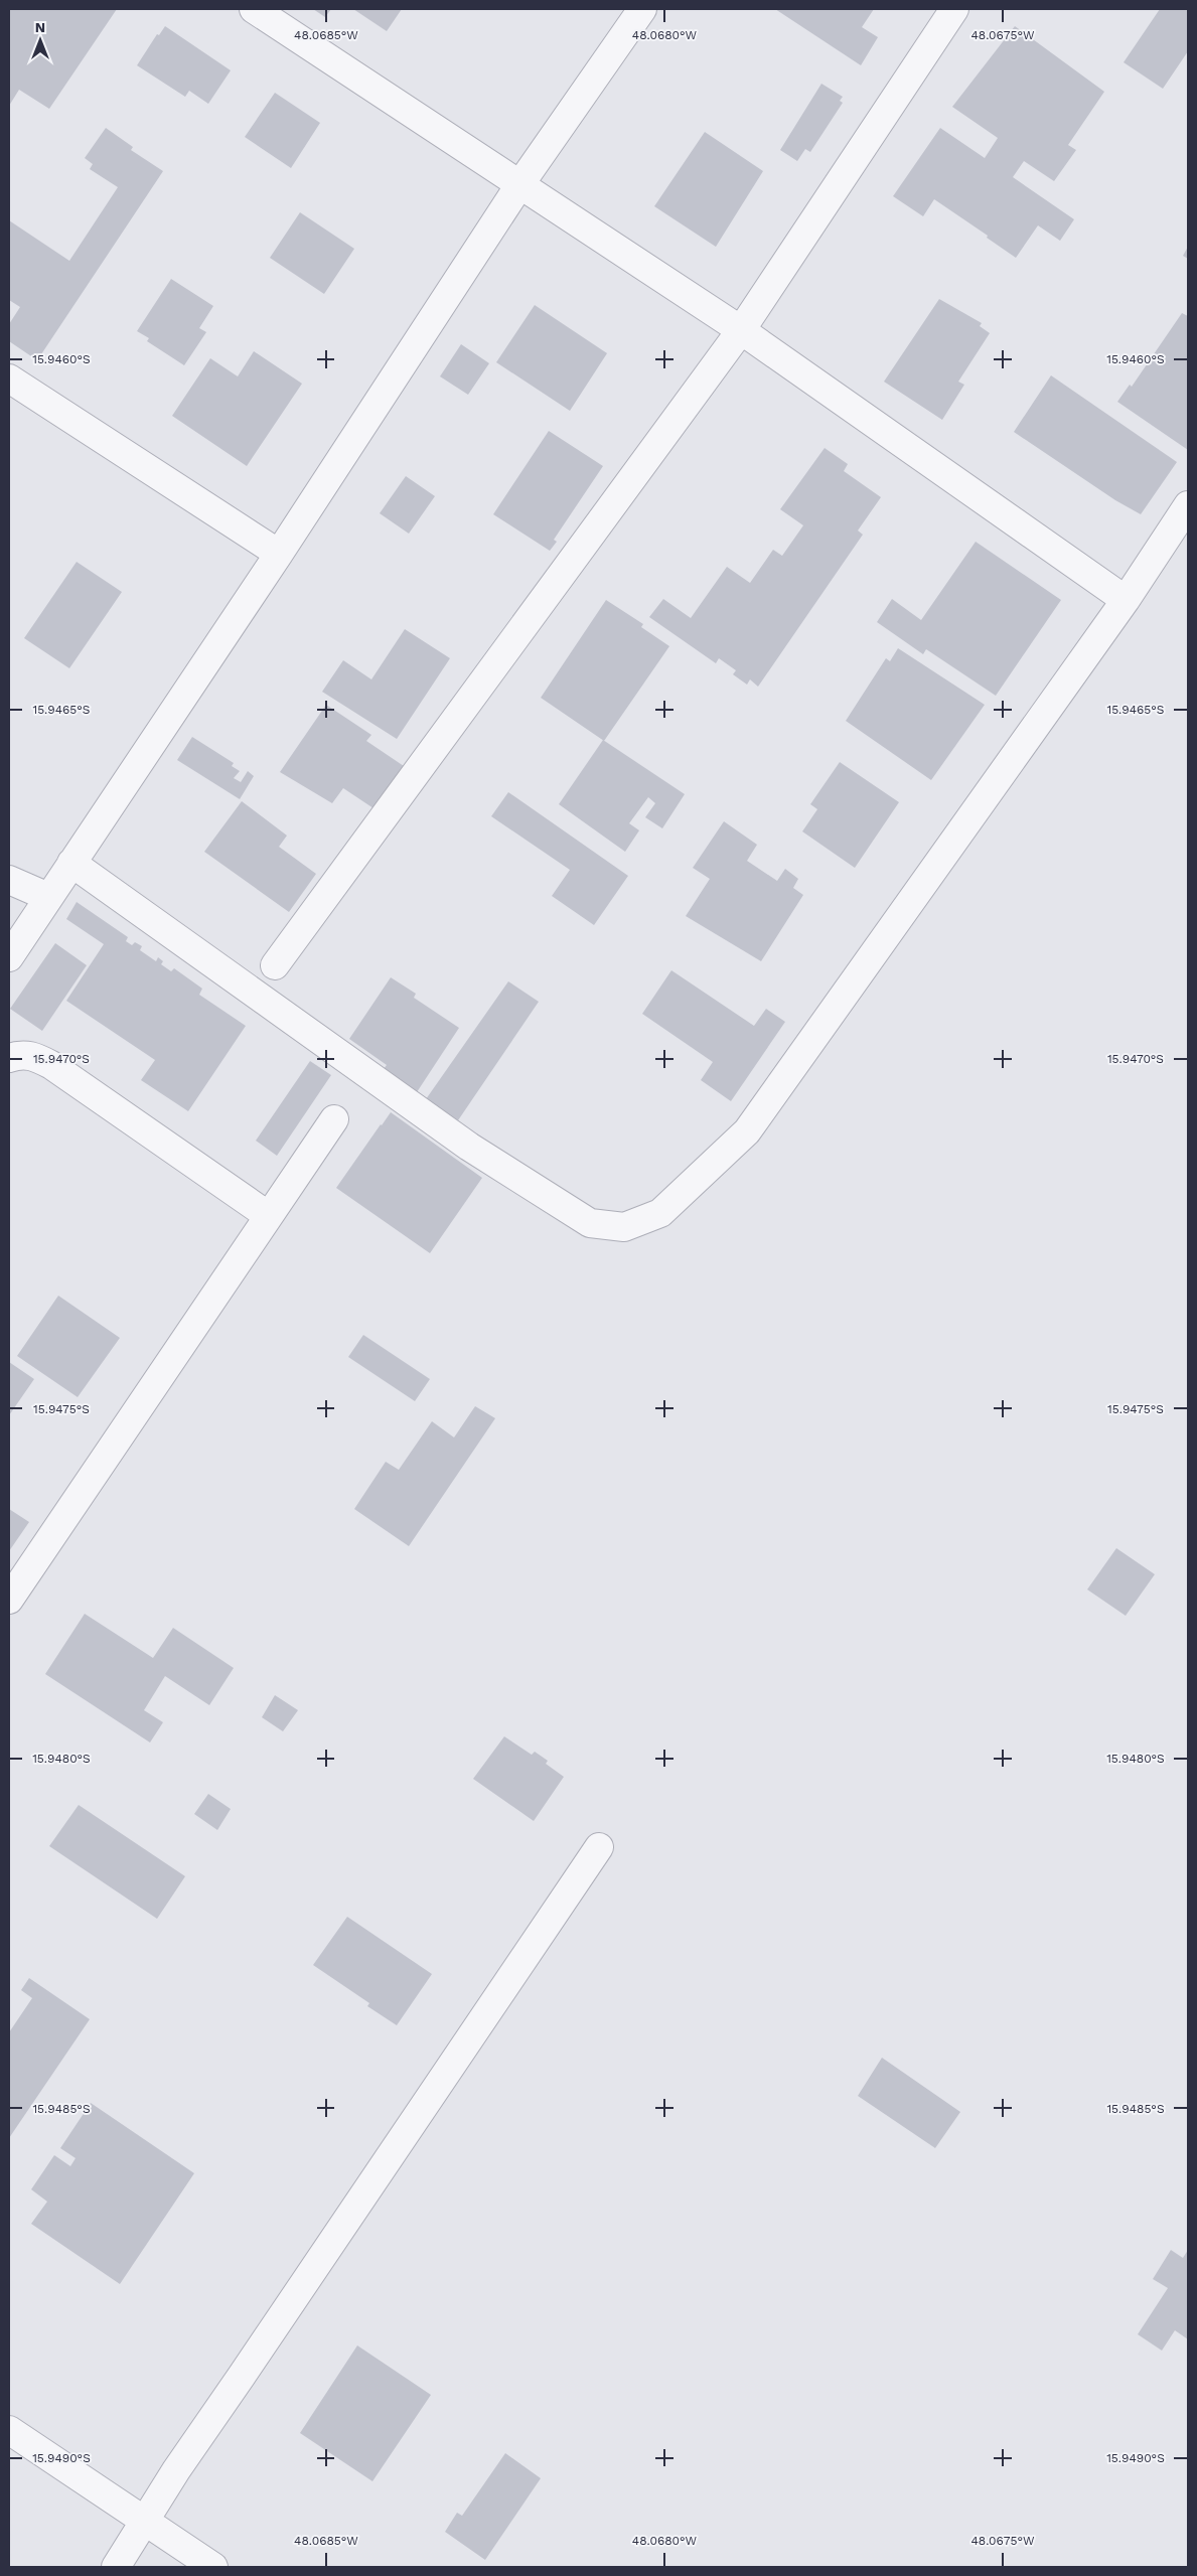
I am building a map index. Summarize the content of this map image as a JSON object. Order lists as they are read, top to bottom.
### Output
{
  "north": "top",
  "coordinates": [
    "48.0685°W",
    "48.0680°W",
    "48.0675°W",
    "15.9460°S",
    "15.9465°S",
    "15.9470°S",
    "15.9475°S",
    "15.9480°S",
    "15.9485°S",
    "15.9490°S"
  ]
}
